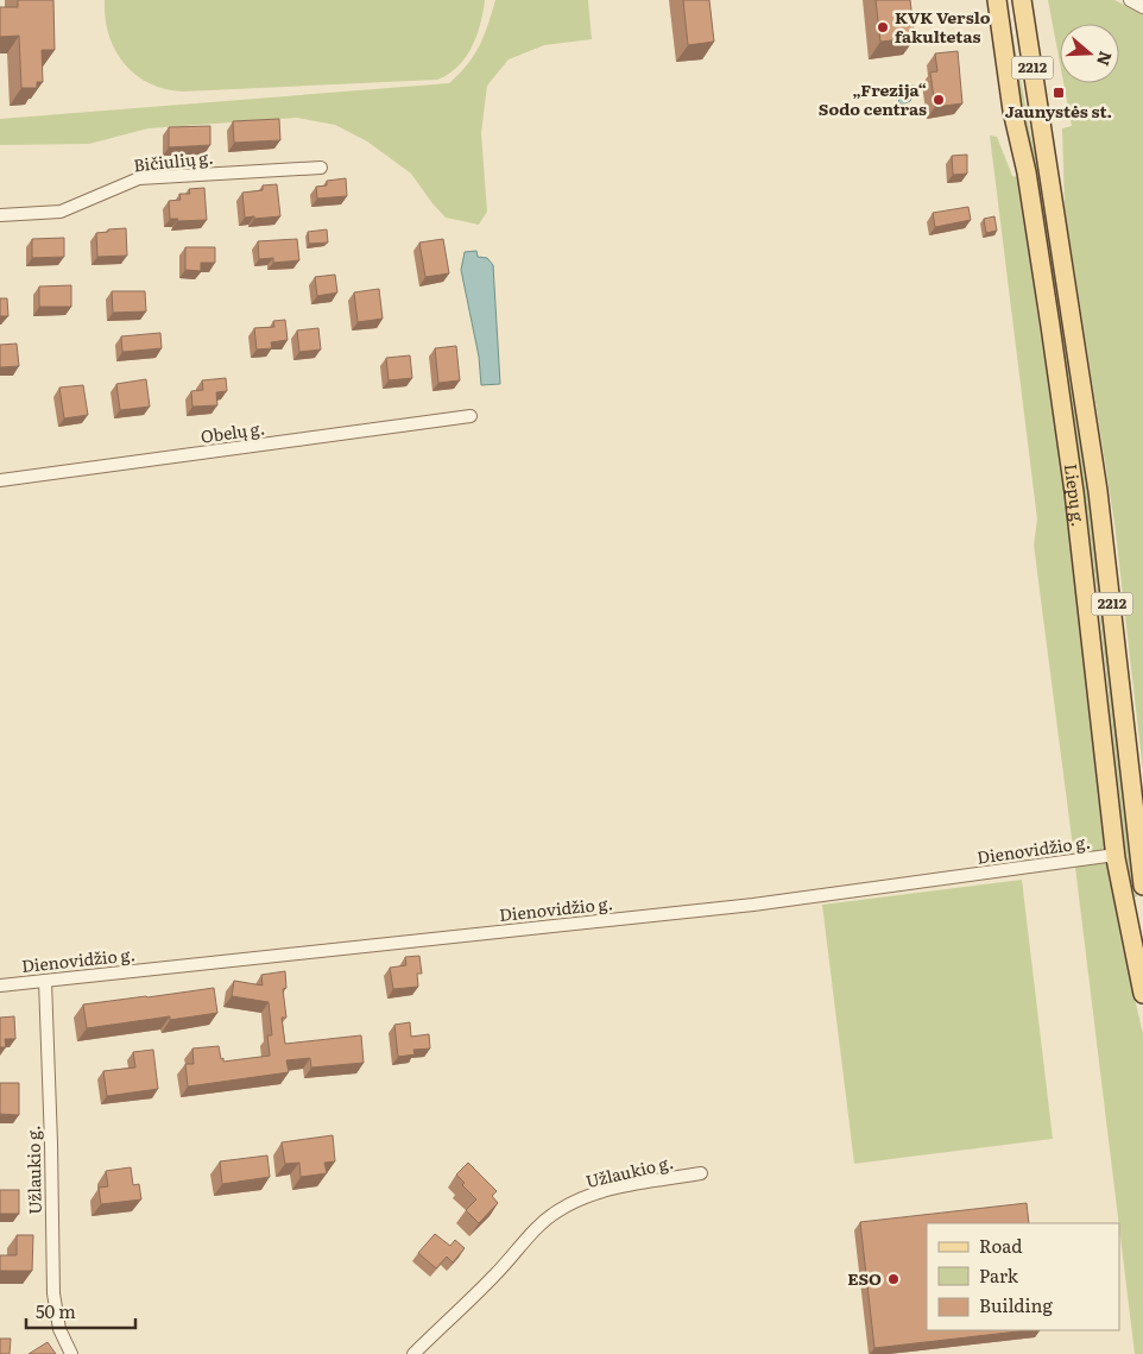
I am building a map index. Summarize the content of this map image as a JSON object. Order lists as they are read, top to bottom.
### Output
{
  "streets": {
    "main road": ["2212", "Liepų g."],
    "street": [
      "Bičiulių g.",
      "Obelų g.",
      "Dienovidžio g.",
      "Užlaukio g."
    ]
  },
  "crossings": [
    ["Liepų g.", "Dienovidžio g."],
    ["Dienovidžio g.", "Užlaukio g."]
  ],
  "places": {
    "other": ["KVK Verslo fakultetas", "„Frezija“ Sodo centras", "ESO"],
    "transit": ["Jaunystės st."]
  },
  "legend": ["Road", "Park", "Building"],
  "scale_bar": "50 m",
  "north": "right"
}
